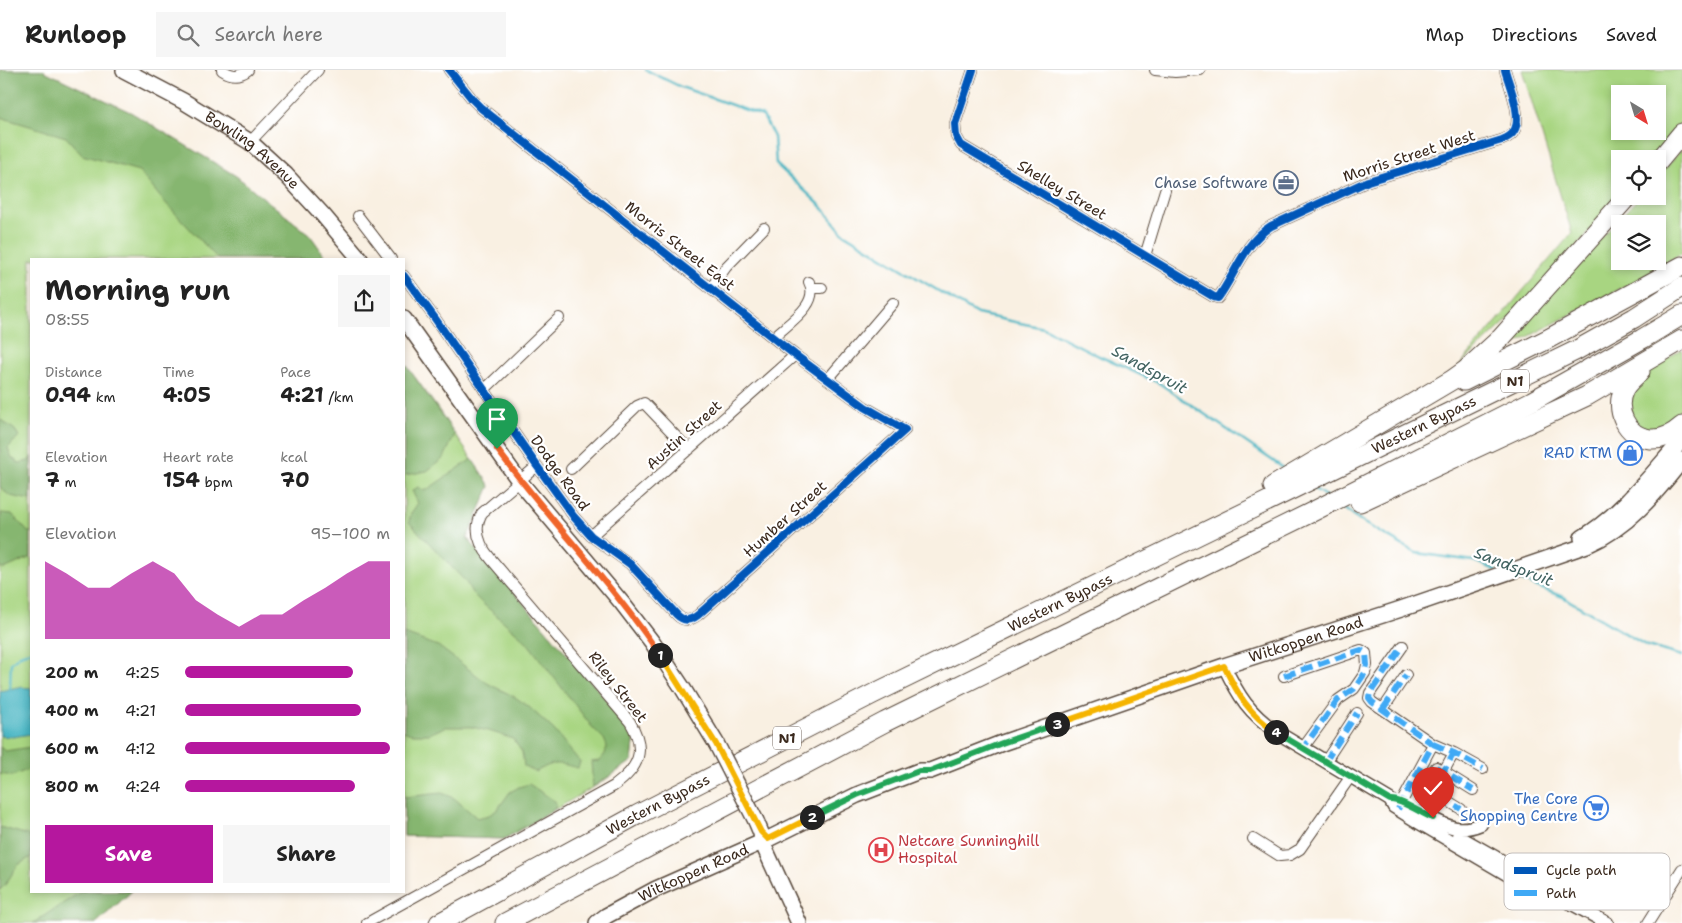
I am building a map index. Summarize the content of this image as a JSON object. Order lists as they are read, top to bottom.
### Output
{
  "streets": {
    "highway": ["N1", "Western Bypass"],
    "main road": ["Bowling Avenue", "Witkoppen Road"],
    "street": [
      "Morris Street West",
      "Shelley Street",
      "Morris Street East",
      "Austin Street",
      "Dodge Road",
      "Humber Street",
      "Riley Street"
    ]
  },
  "crossings": [
    ["Morris Street West", "Shelley Street"],
    ["Morris Street East", "Austin Street"],
    ["Morris Street East", "Humber Street"],
    ["Austin Street", "Dodge Road"],
    ["Dodge Road", "Humber Street"],
    ["Dodge Road", "Riley Street"]
  ],
  "water": ["Sandspruit"],
  "places": {
    "office": ["Chase Software"],
    "shop": ["RAD KTM"],
    "supermarket": ["The Core Shopping Centre"],
    "hospital": ["Netcare Sunninghill Hospital"]
  },
  "legend": ["Cycle path", "Path"],
  "north": "bottom right",
  "page": {
    "header": "Runloop",
    "search": "Search here",
    "nav": ["Map", "Directions", "Saved"],
    "heading": ["Morning run", "08:55"],
    "stats": [
      ["Distance", "0.94 km"],
      ["Time", "4:05"],
      ["Pace", "4:21 /km"],
      ["Elevation", "7 m"],
      ["Heart rate", "154 bpm"],
      ["kcal", "70"]
    ],
    "chart": ["Elevation", "95–100 m"],
    "pins": [
      "1",
      "3",
      "4",
      "2"
    ],
    "list": [
      {
        "name": "200 m",
        "note": "4:25"
      },
      {
        "name": "400 m",
        "note": "4:21"
      },
      {
        "name": "600 m",
        "note": "4:12"
      },
      {
        "name": "800 m",
        "note": "4:24"
      }
    ],
    "buttons": ["Save", "Share"]
  }
}
